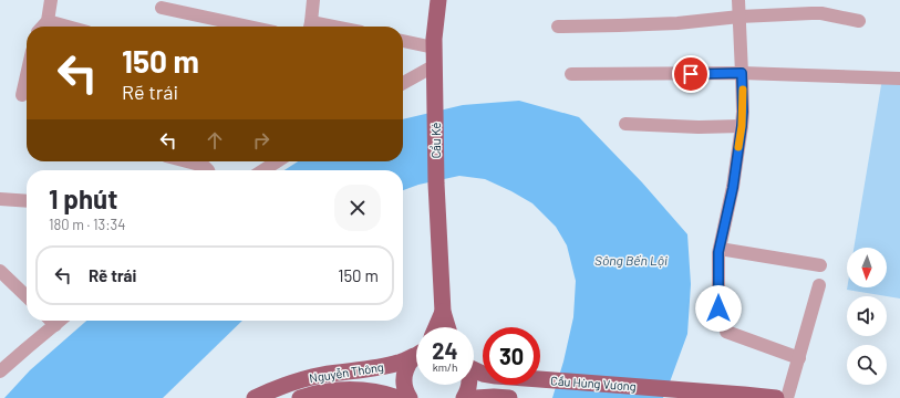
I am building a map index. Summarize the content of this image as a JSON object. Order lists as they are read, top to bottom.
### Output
{
  "streets": {
    "main road": ["Cầu Ké", "Nguyễn Thông", "Cầu Hùng Vương"]
  },
  "water": ["Sông Bến Lội"],
  "north": "bottom",
  "page": {
    "turn": ["150 m", "Rẽ trái"],
    "heading": ["1 phút", "180 m · 13:34"],
    "list": [
      {
        "name": "Rẽ trái",
        "value": "150 m"
      }
    ],
    "speed": "24 km/h",
    "limit": "30"
  }
}
